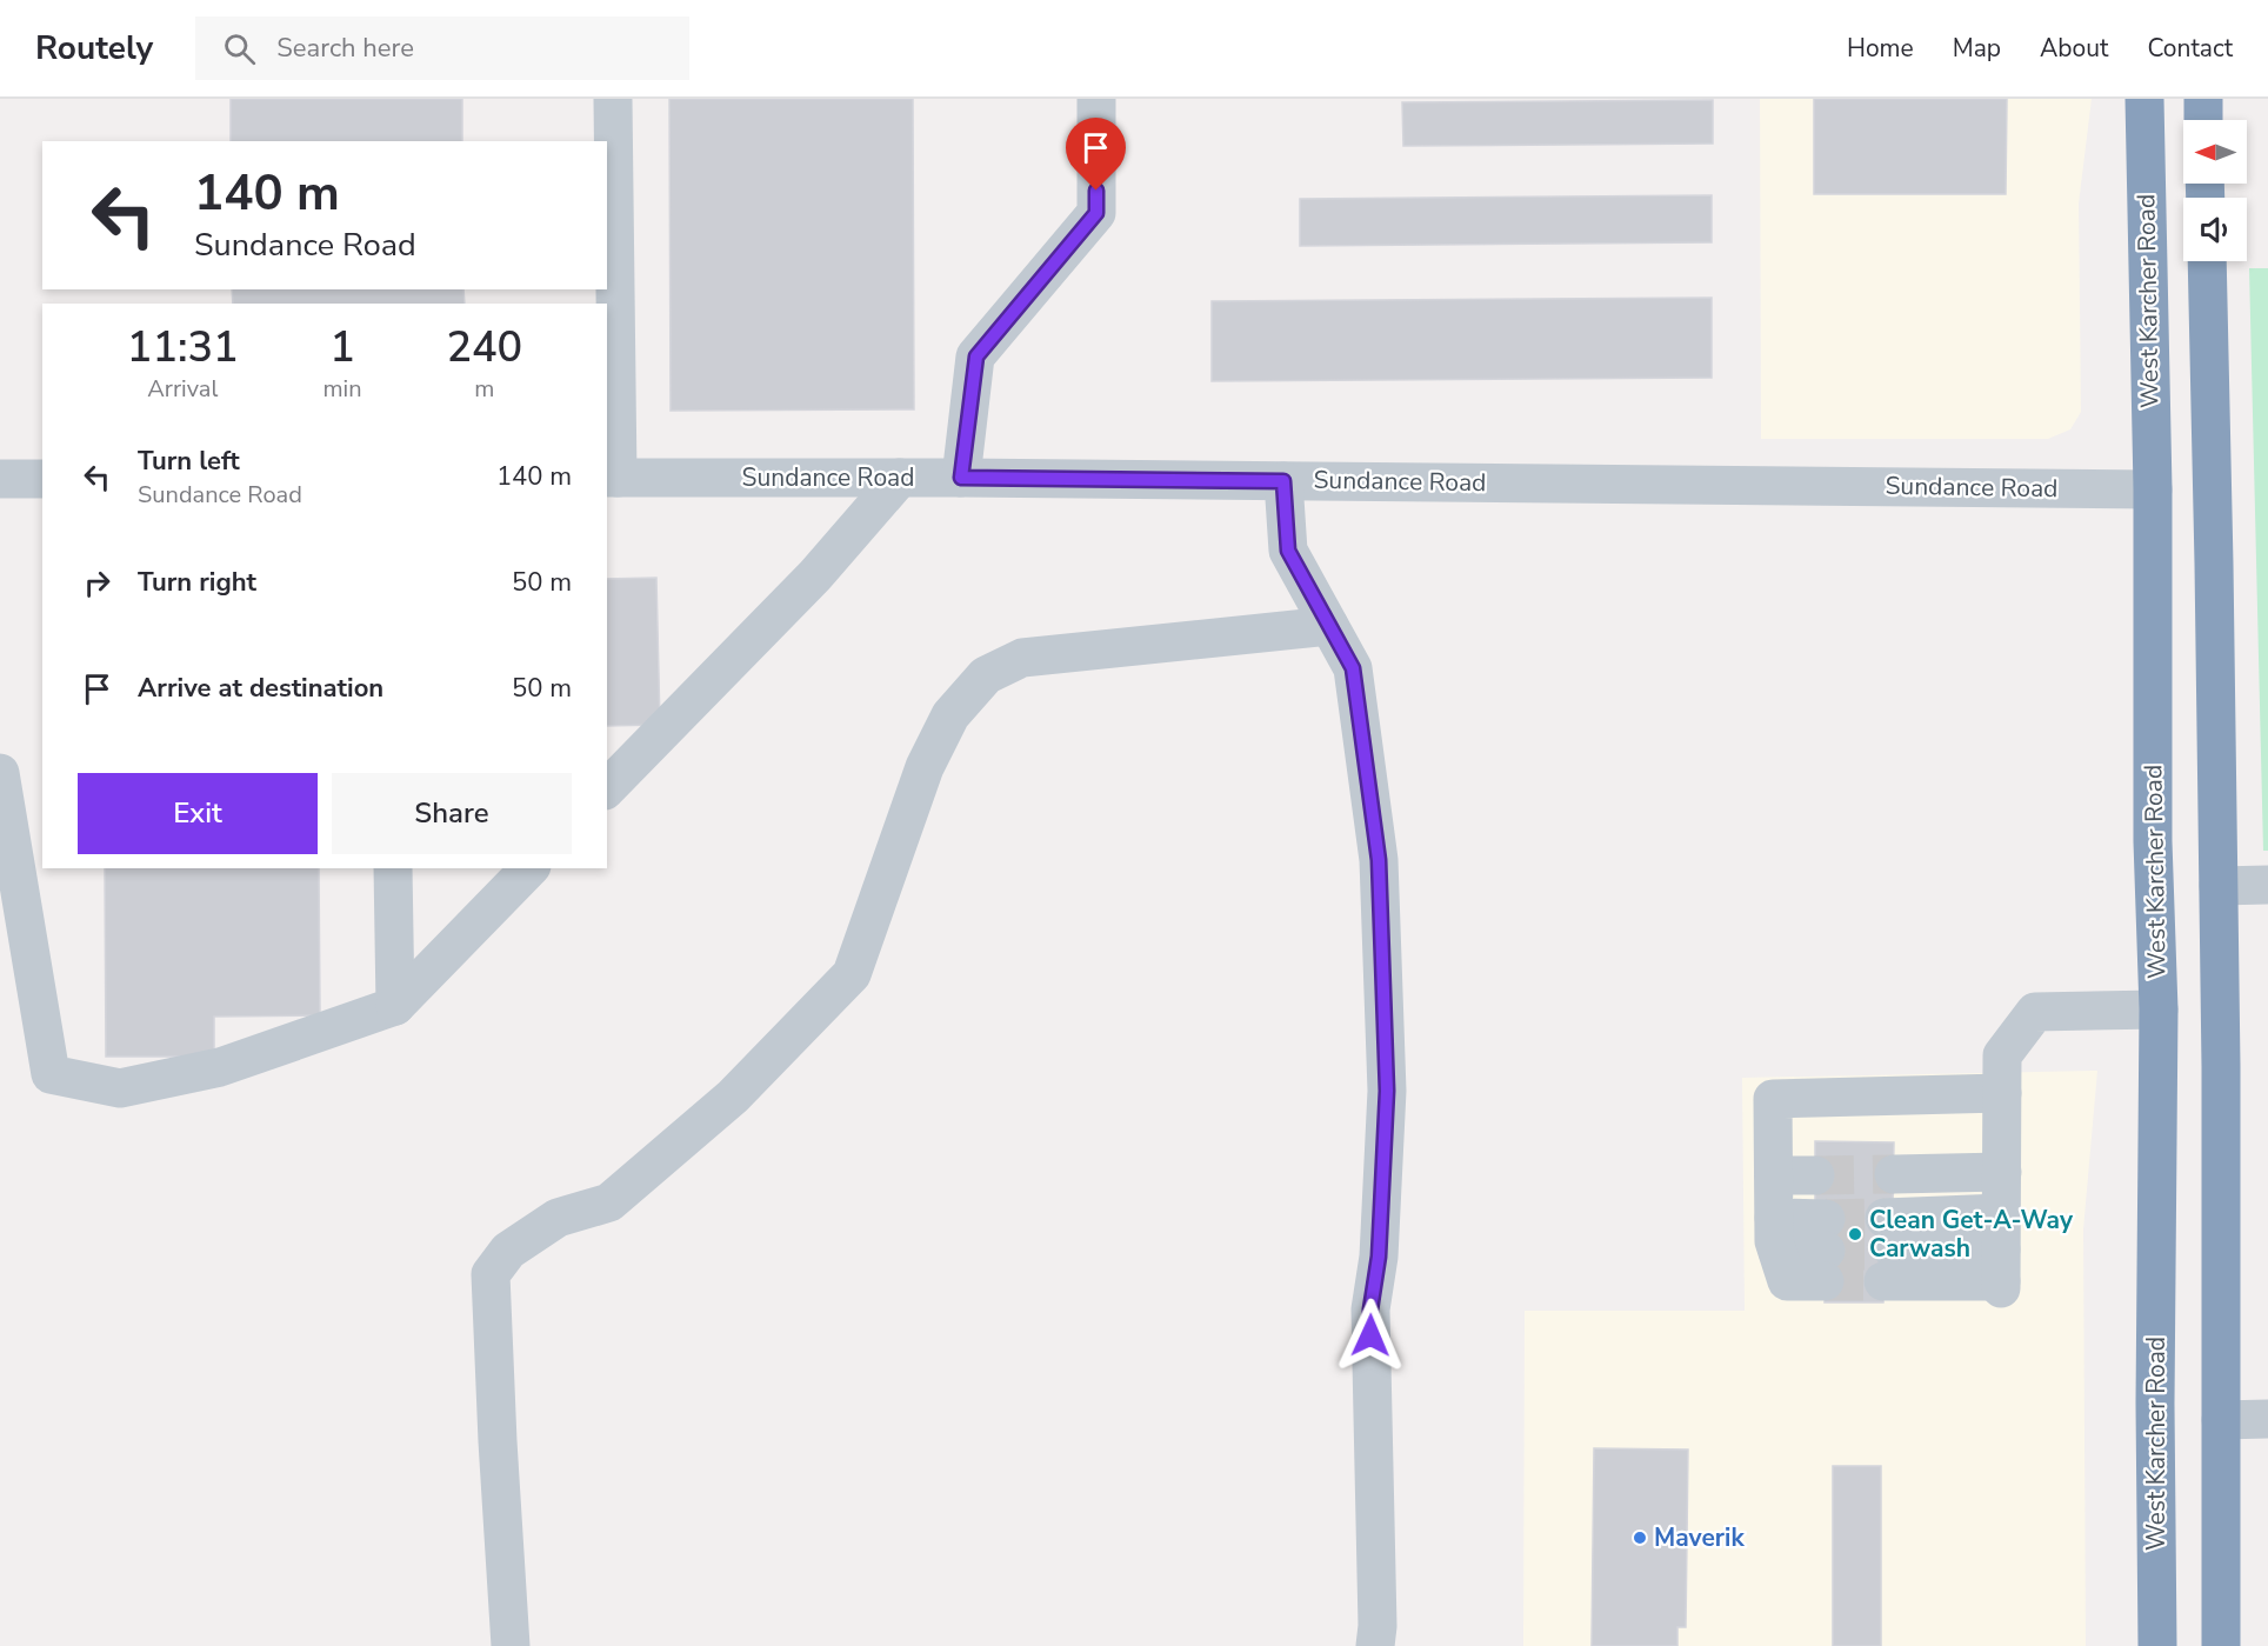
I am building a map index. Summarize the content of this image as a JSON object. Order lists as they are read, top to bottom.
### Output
{
  "streets": {
    "highway": ["West Karcher Road"],
    "street": ["Sundance Road"]
  },
  "crossings": [
    ["West Karcher Road", "Sundance Road"]
  ],
  "places": ["Clean Get-A-Way Carwash", "Maverik"],
  "north": "left",
  "page": {
    "header": "Routely",
    "search": "Search here",
    "nav": [
      "Home",
      "Map",
      "About",
      "Contact"
    ],
    "turn": ["140 m", "Sundance Road"],
    "eta": [
      "11:31",
      "Arrival",
      "1",
      "min",
      "240",
      "m"
    ],
    "list": [
      {
        "name": "Turn left",
        "note": "Sundance Road",
        "value": "140 m"
      },
      {
        "name": "Turn right",
        "value": "50 m"
      },
      {
        "name": "Arrive at destination",
        "value": "50 m"
      }
    ],
    "buttons": ["Exit", "Share"]
  }
}
